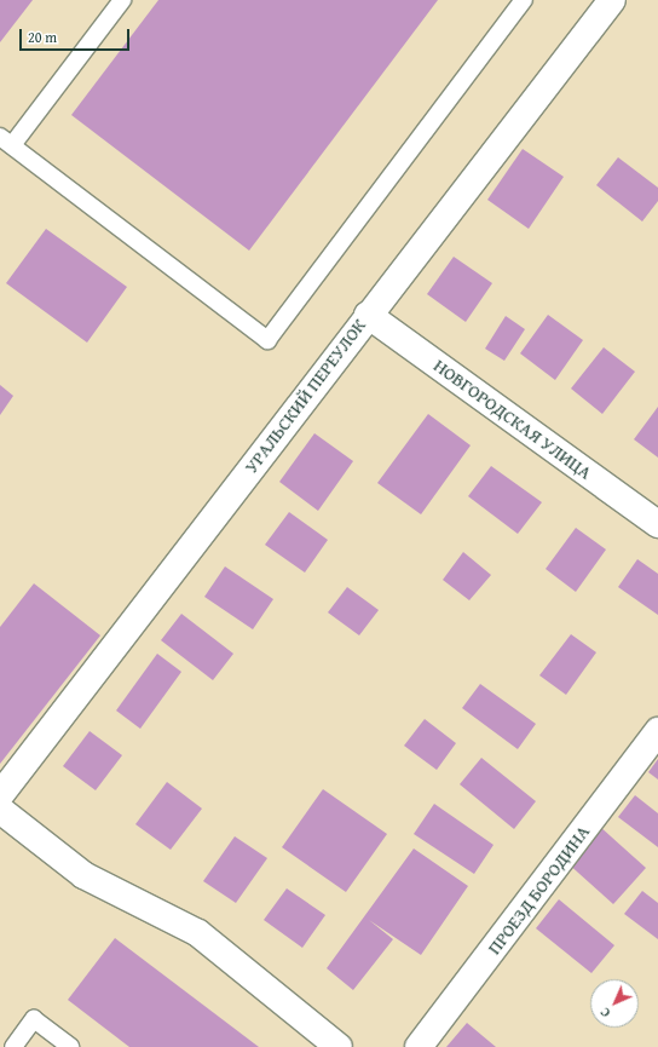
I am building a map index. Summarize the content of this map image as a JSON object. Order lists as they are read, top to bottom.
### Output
{
  "streets": {
    "street": ["УРАЛЬСКИЙ ПЕРЕУЛОК", "НОВГОРОДСКАЯ УЛИЦА", "ПРОЕЗД БОРОДИНА"]
  },
  "crossings": [
    ["УРАЛЬСКИЙ ПЕРЕУЛОК", "НОВГОРОДСКАЯ УЛИЦА"]
  ],
  "scale_bar": "20 m",
  "north": "bottom left"
}
